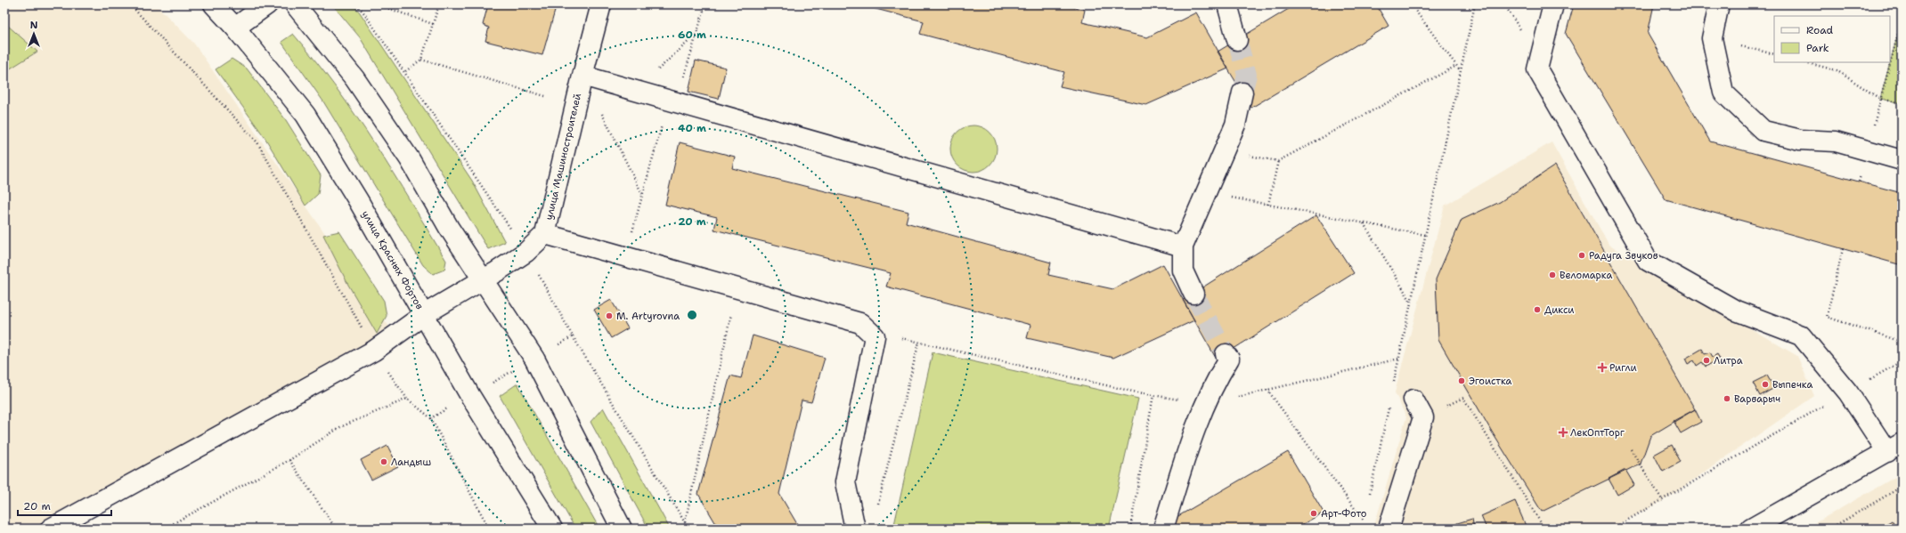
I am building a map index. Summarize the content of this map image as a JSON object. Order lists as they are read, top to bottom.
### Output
{
  "streets": {
    "street": ["улица Машиностроителей", "улица Красных Фортов"]
  },
  "crossings": [
    ["улица Машиностроителей", "улица Красных Фортов"]
  ],
  "places": {
    "other": [
      "Радуга Звуков",
      "Веломарка",
      "Дикси",
      "M. Artyrovna",
      "Литра",
      "Эгоистка",
      "Выпечка",
      "Варварыч",
      "Ландыш",
      "Арт-Фото"
    ],
    "health": ["Ригли", "ЛекОптТорг"]
  },
  "legend": ["Road", "Park"],
  "scale_bar": "20 m",
  "north": "top",
  "rings": ["60 m", "40 m", "20 m"]
}
